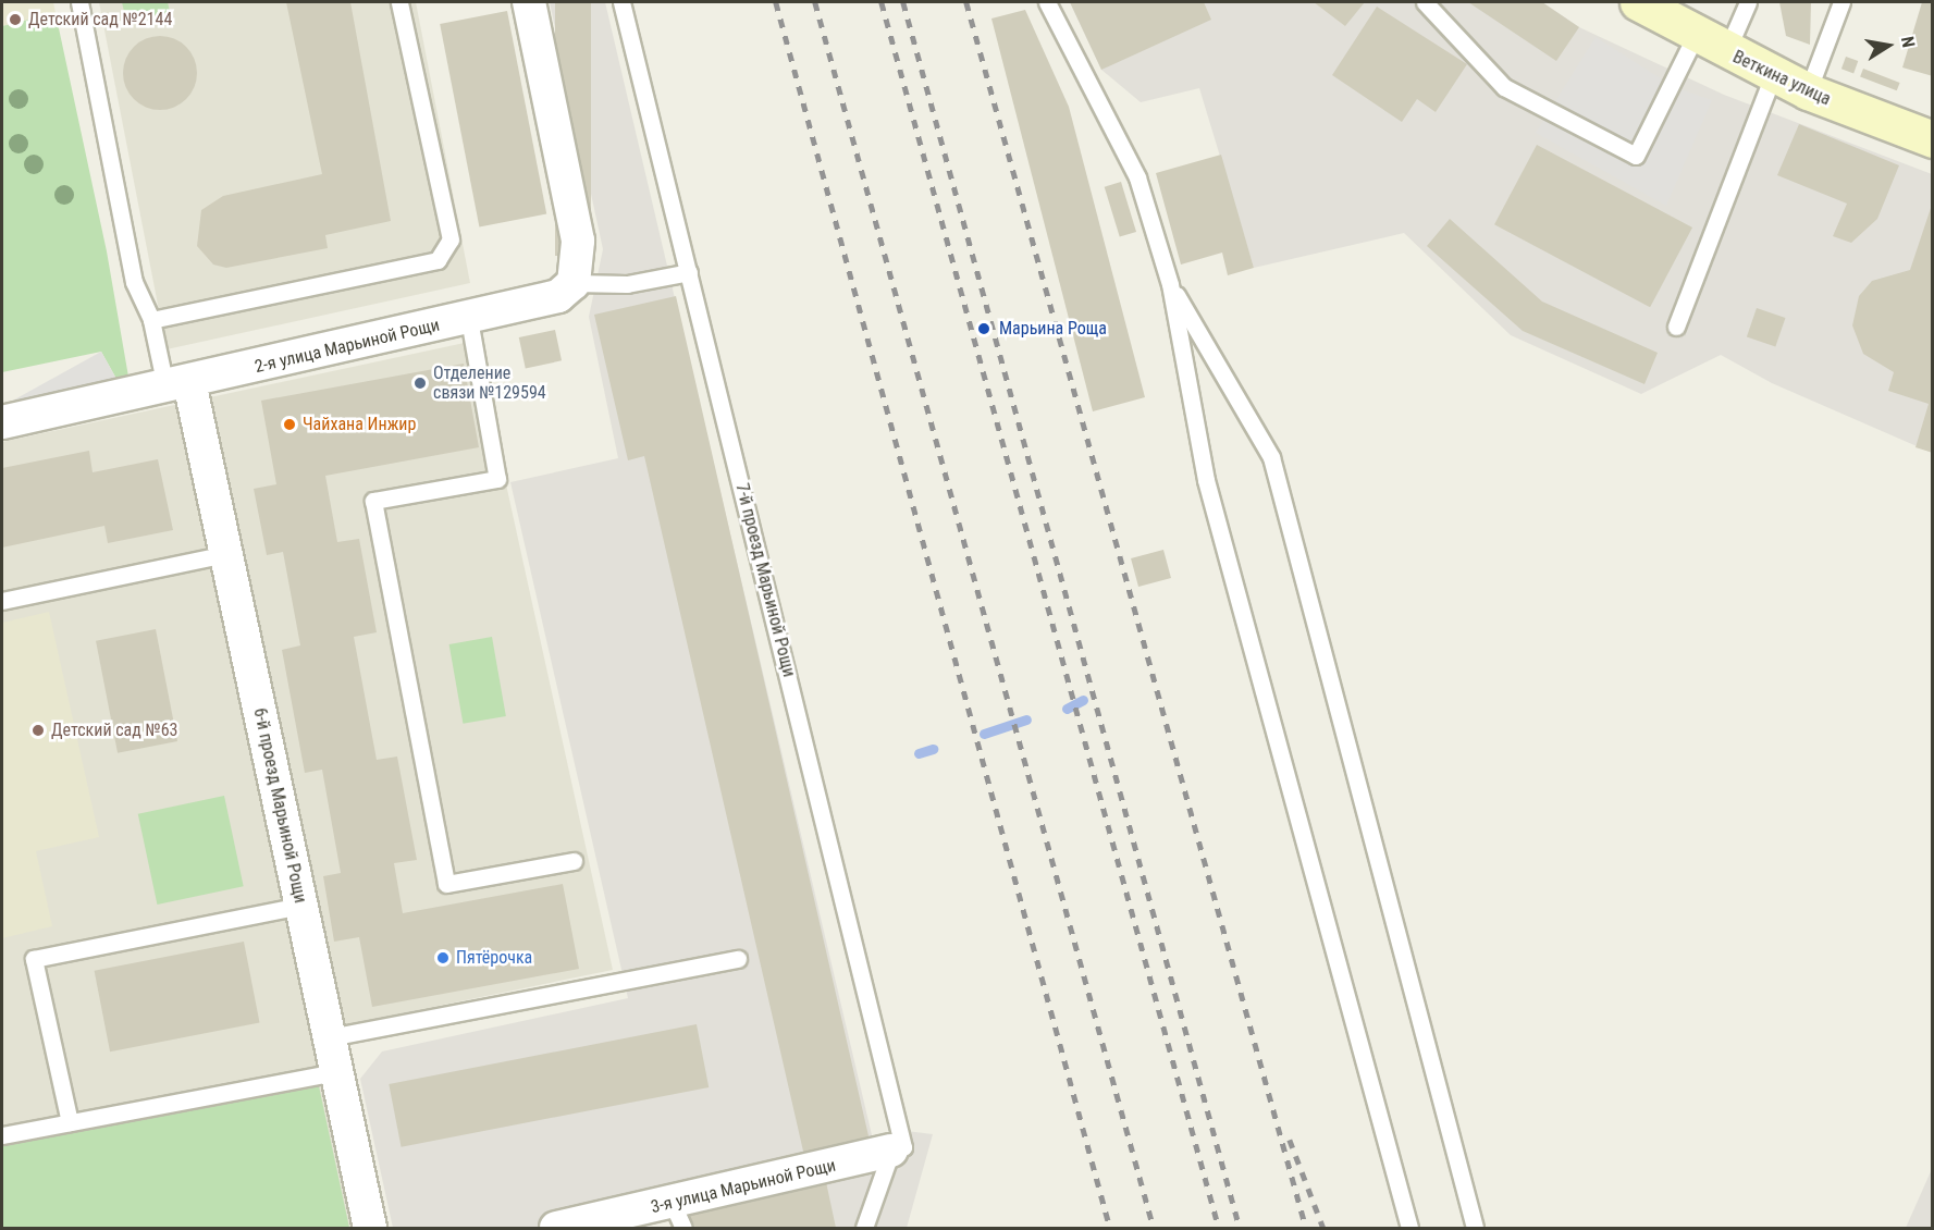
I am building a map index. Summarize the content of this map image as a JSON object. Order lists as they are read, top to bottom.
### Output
{
  "streets": {
    "street": [
      "Веткина улица",
      "2-я улица Марьиной Рощи",
      "6-й проезд Марьиной Рощи",
      "3-я улица Марьиной Рощи"
    ],
    "lane": ["7-й проезд Марьиной Рощи"]
  },
  "crossings": [
    ["2-я улица Марьиной Рощи", "6-й проезд Марьиной Рощи"],
    ["7-й проезд Марьиной Рощи", "3-я улица Марьиной Рощи"]
  ],
  "places": [
    "Детский сад №2144",
    "Марьина Роща",
    "Отделение связи №129594",
    "Чайхана Инжир",
    "Детский сад №63",
    "Пятёрочка"
  ],
  "north": "right"
}
